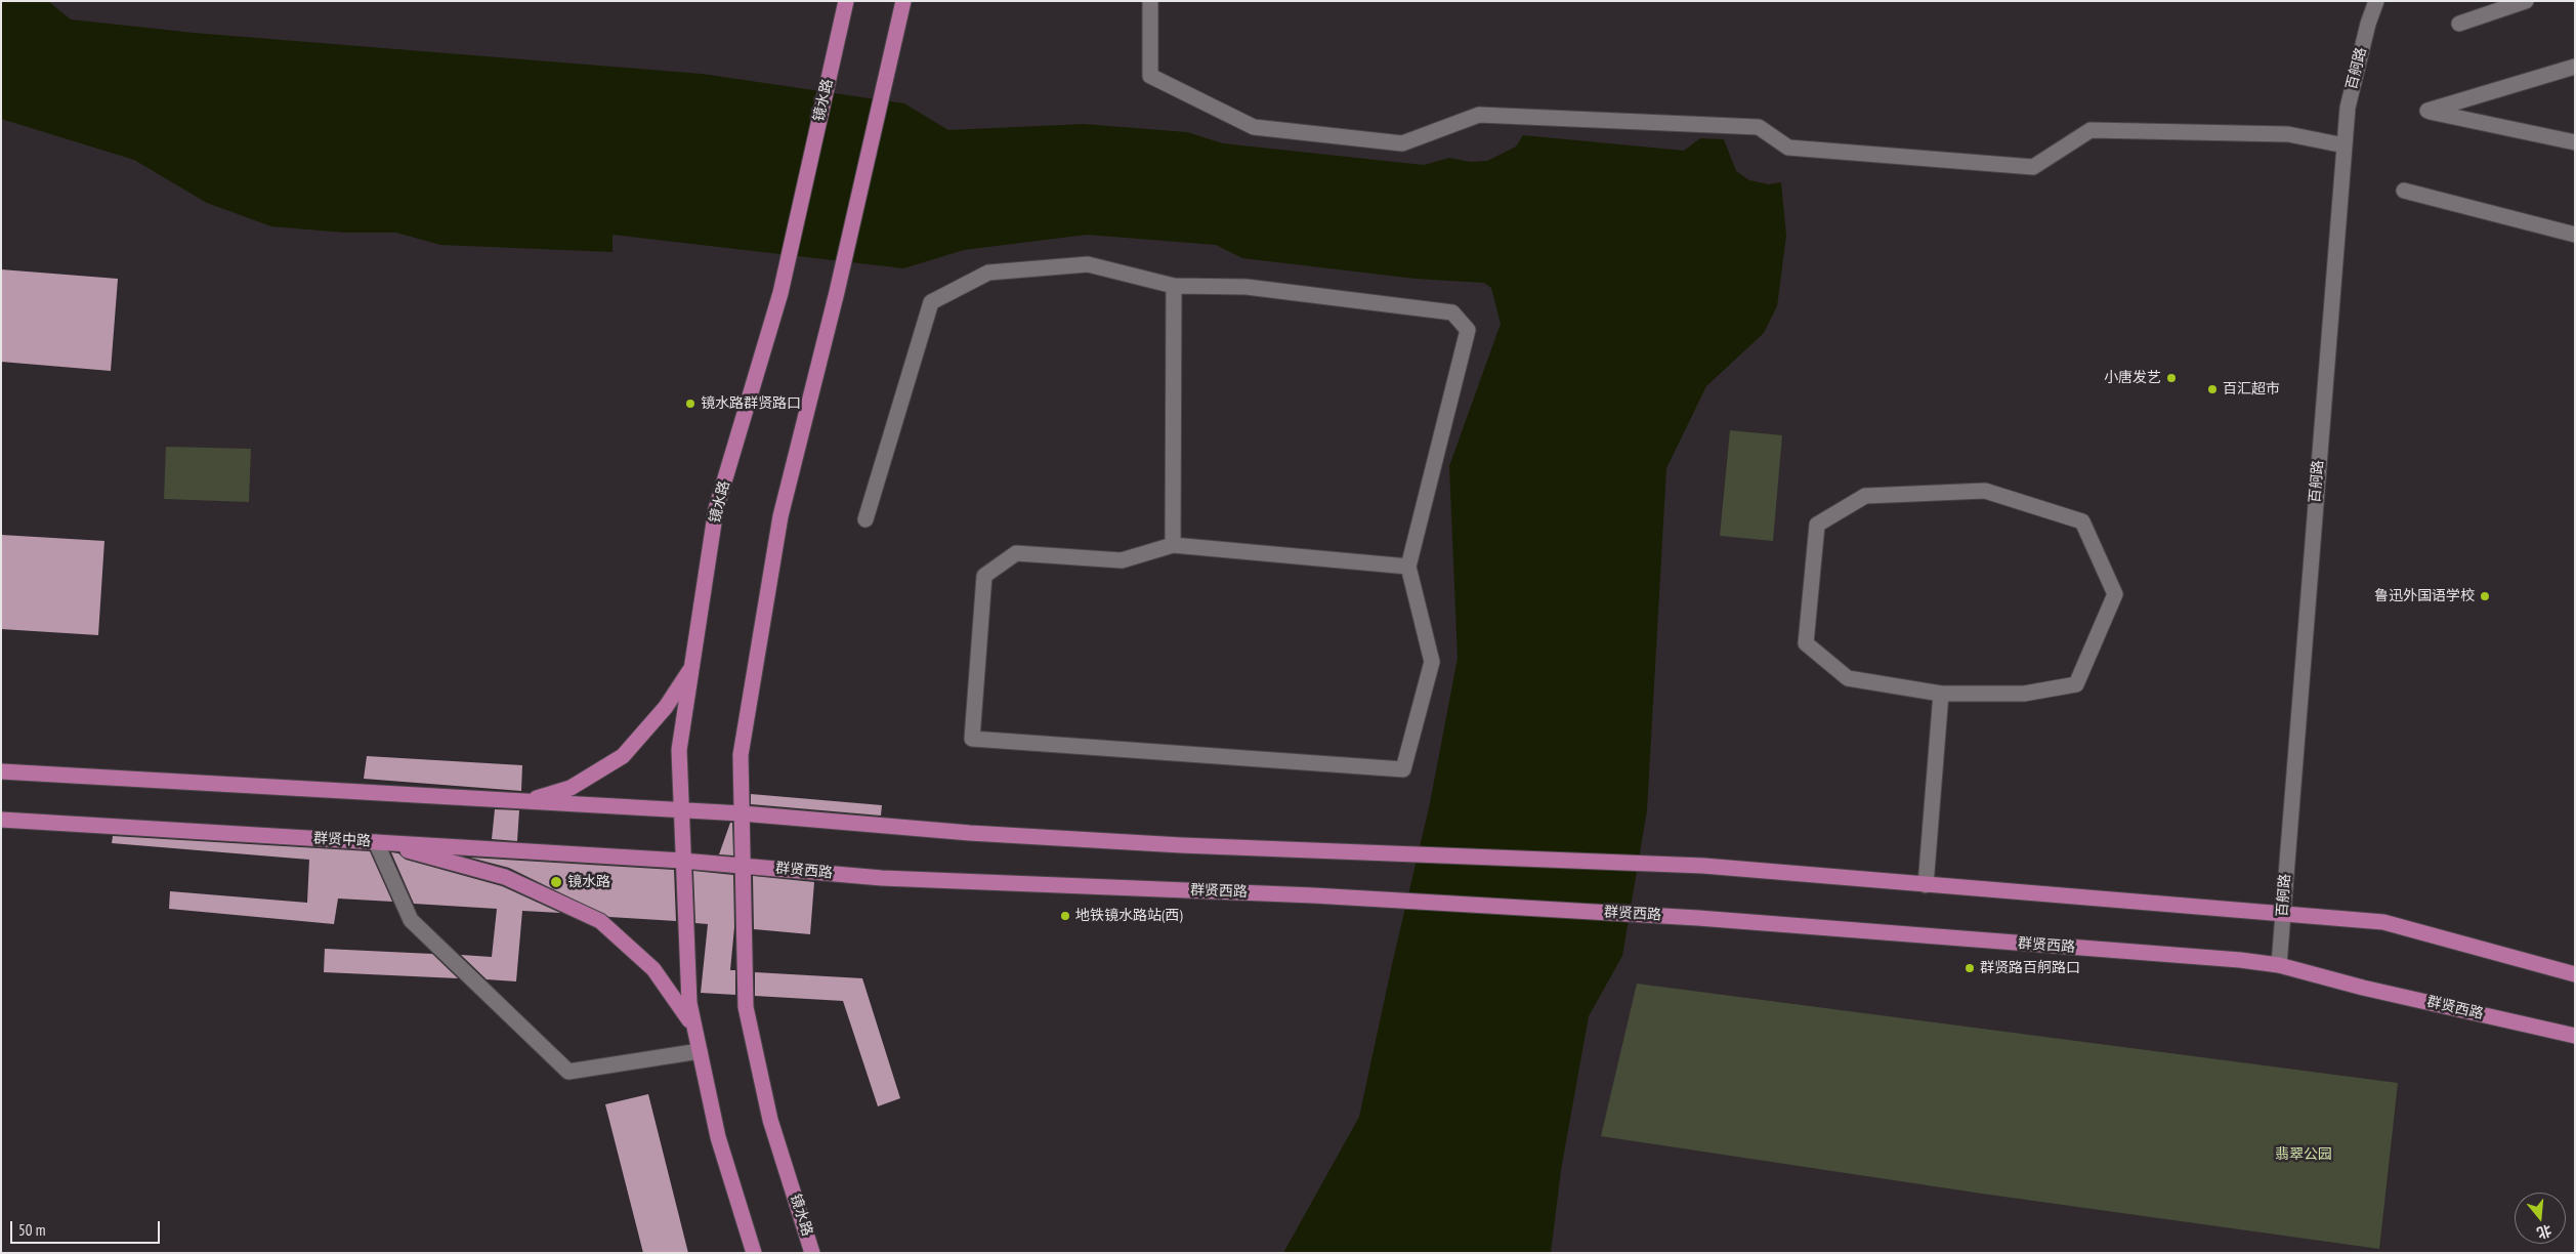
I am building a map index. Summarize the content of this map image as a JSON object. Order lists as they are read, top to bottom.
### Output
{
  "streets": {
    "main road": ["镜水路", "群贤中路", "群贤西路"],
    "street": ["百舸路"]
  },
  "crossings": [
    ["百舸路", "群贤西路"],
    ["镜水路", "群贤中路"],
    ["镜水路", "群贤西路"],
    ["群贤中路", "群贤西路"]
  ],
  "parks": ["翡翠公园"],
  "places": [
    "小唐发艺",
    "百汇超市",
    "镜水路群贤路口",
    "鲁迅外国语学校",
    "镜水路",
    "地铁镜水路站(西)",
    "群贤路百舸路口"
  ],
  "scale_bar": "50 m",
  "north": "bottom"
}
